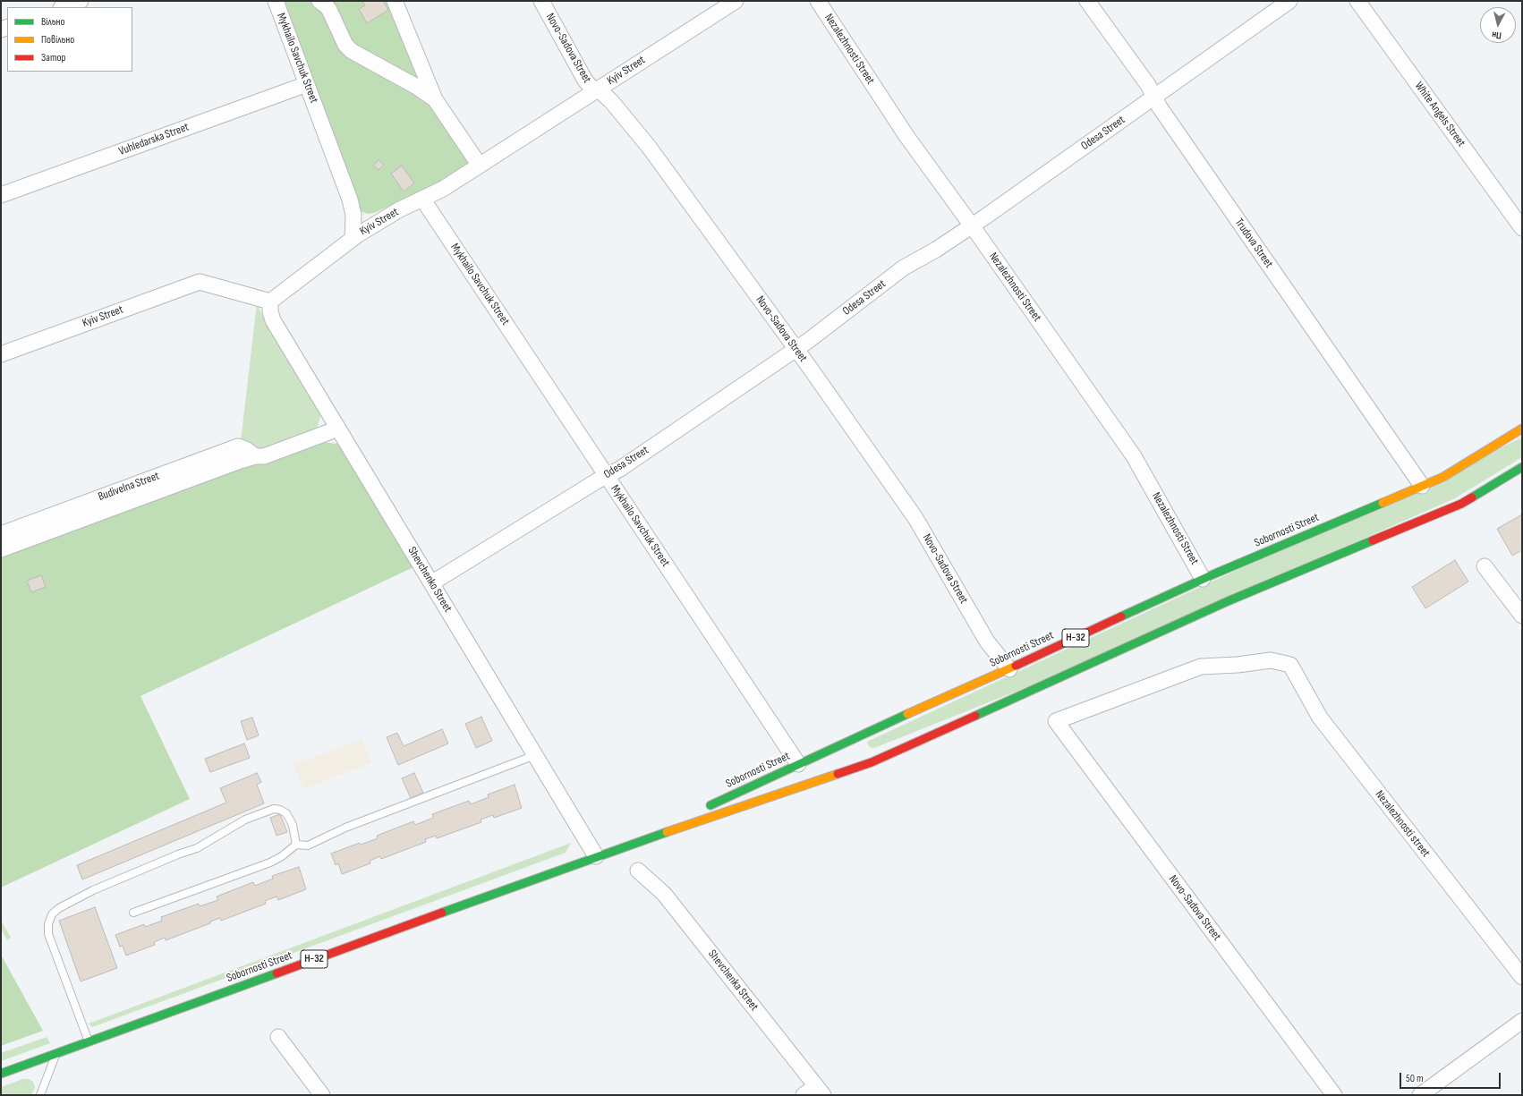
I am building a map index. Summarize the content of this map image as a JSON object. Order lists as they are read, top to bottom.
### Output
{
  "streets": {
    "main road": ["Sobornosti Street", "Н-32"],
    "street": [
      "Novo-Sadova Street",
      "Nezalezhnosti Street",
      "Mykhailo Savchuk Street",
      "Kyiv Street",
      "White Angels Street",
      "Odesa Street",
      "Vuhledarska Street",
      "Trudova Street",
      "Budivelna Street",
      "Shevchenko Street",
      "Nezalezhnosti street",
      "Shevchenka Street"
    ]
  },
  "crossings": [
    ["Novo-Sadova Street", "Kyiv Street"],
    ["Novo-Sadova Street", "Odesa Street"],
    ["Novo-Sadova Street", "Sobornosti Street"],
    ["Novo-Sadova Street", "Nezalezhnosti street"],
    ["Nezalezhnosti Street", "Odesa Street"],
    ["Nezalezhnosti Street", "Sobornosti Street"],
    ["Mykhailo Savchuk Street", "Kyiv Street"],
    ["Mykhailo Savchuk Street", "Odesa Street"],
    ["Mykhailo Savchuk Street", "Vuhledarska Street"],
    ["Mykhailo Savchuk Street", "Sobornosti Street"],
    ["Kyiv Street", "Shevchenko Street"],
    ["Odesa Street", "Trudova Street"],
    ["Odesa Street", "Shevchenko Street"],
    ["Trudova Street", "Sobornosti Street"],
    ["Budivelna Street", "Shevchenko Street"],
    ["Sobornosti Street", "Shevchenko Street"]
  ],
  "legend": ["Вільно", "Повільно", "Затор"],
  "scale_bar": "50 m",
  "north": "bottom"
}
